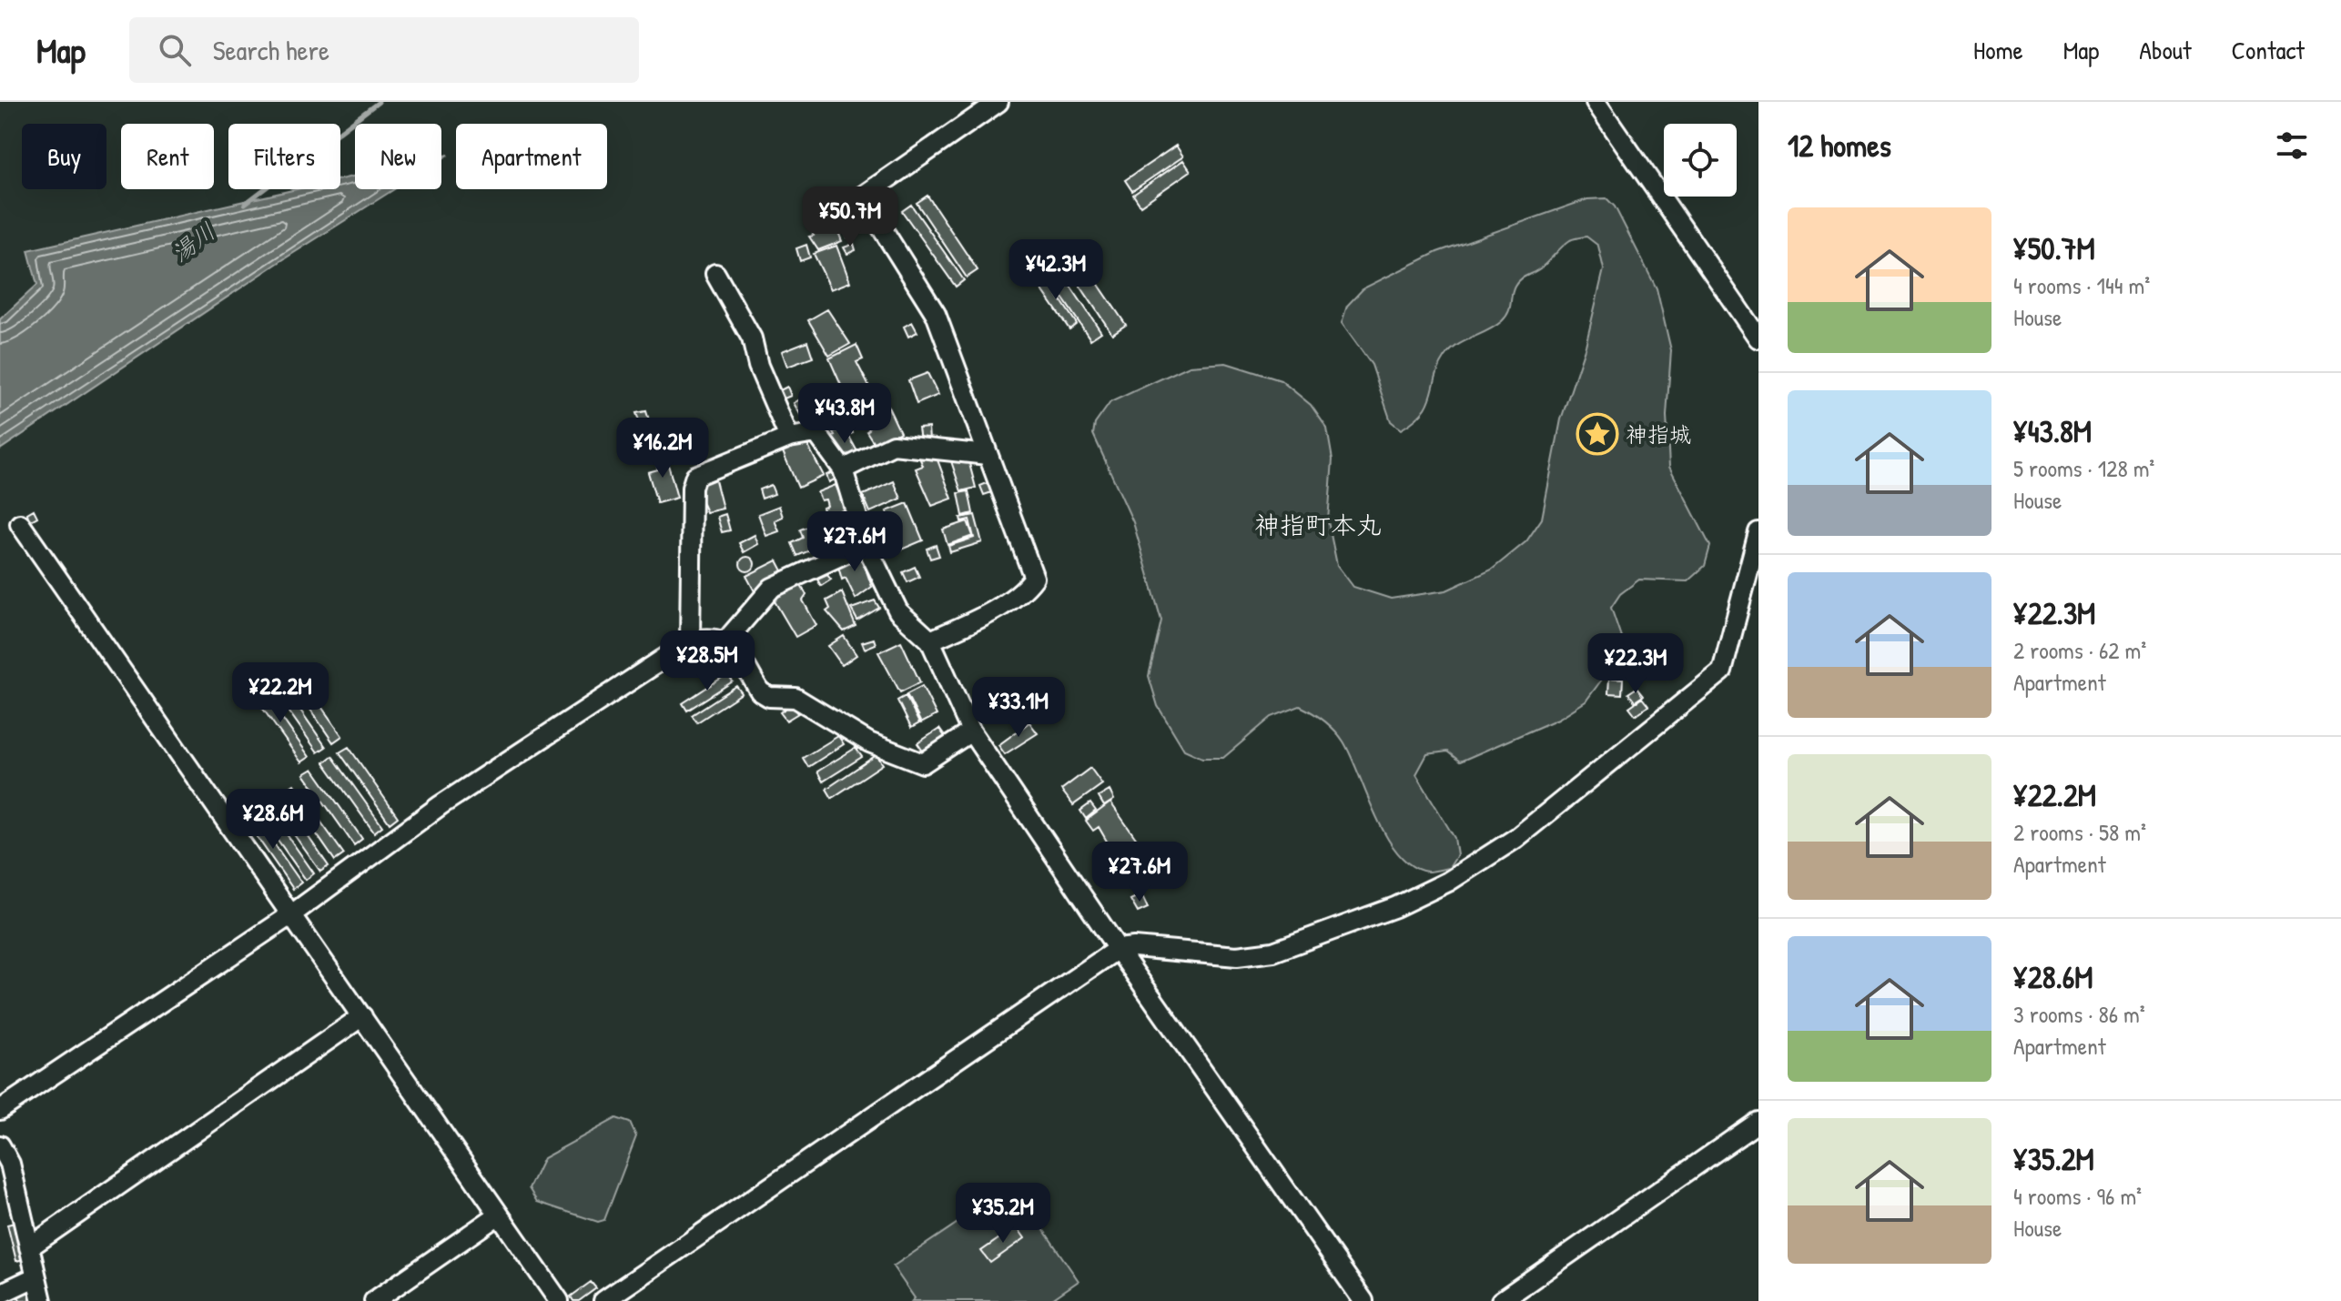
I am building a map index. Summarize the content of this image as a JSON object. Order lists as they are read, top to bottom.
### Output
{
  "districts": ["神指町本丸"],
  "water": ["湯川"],
  "places": {
    "place": ["神指城"]
  },
  "page": {
    "header": "Map",
    "search": "Search here",
    "nav": [
      "Home",
      "Map",
      "About",
      "Contact"
    ],
    "heading": "12 homes",
    "chip": [
      "Buy",
      "Rent",
      "Filters",
      "New",
      "Apartment"
    ],
    "price": [
      "¥50.7M",
      "¥42.3M",
      "¥43.8M",
      "¥16.2M",
      "¥27.6M",
      "¥28.5M",
      "¥22.3M",
      "¥22.2M",
      "¥33.1M",
      "¥28.6M",
      "¥27.6M",
      "¥35.2M"
    ],
    "list": [
      {
        "name": "¥50.7M",
        "note": "4 rooms · 144 m² · House"
      },
      {
        "name": "¥43.8M",
        "note": "5 rooms · 128 m² · House"
      },
      {
        "name": "¥22.3M",
        "note": "2 rooms · 62 m² · Apartment"
      },
      {
        "name": "¥22.2M",
        "note": "2 rooms · 58 m² · Apartment"
      },
      {
        "name": "¥28.6M",
        "note": "3 rooms · 86 m² · Apartment"
      },
      {
        "name": "¥35.2M",
        "note": "4 rooms · 96 m² · House"
      }
    ]
  }
}
